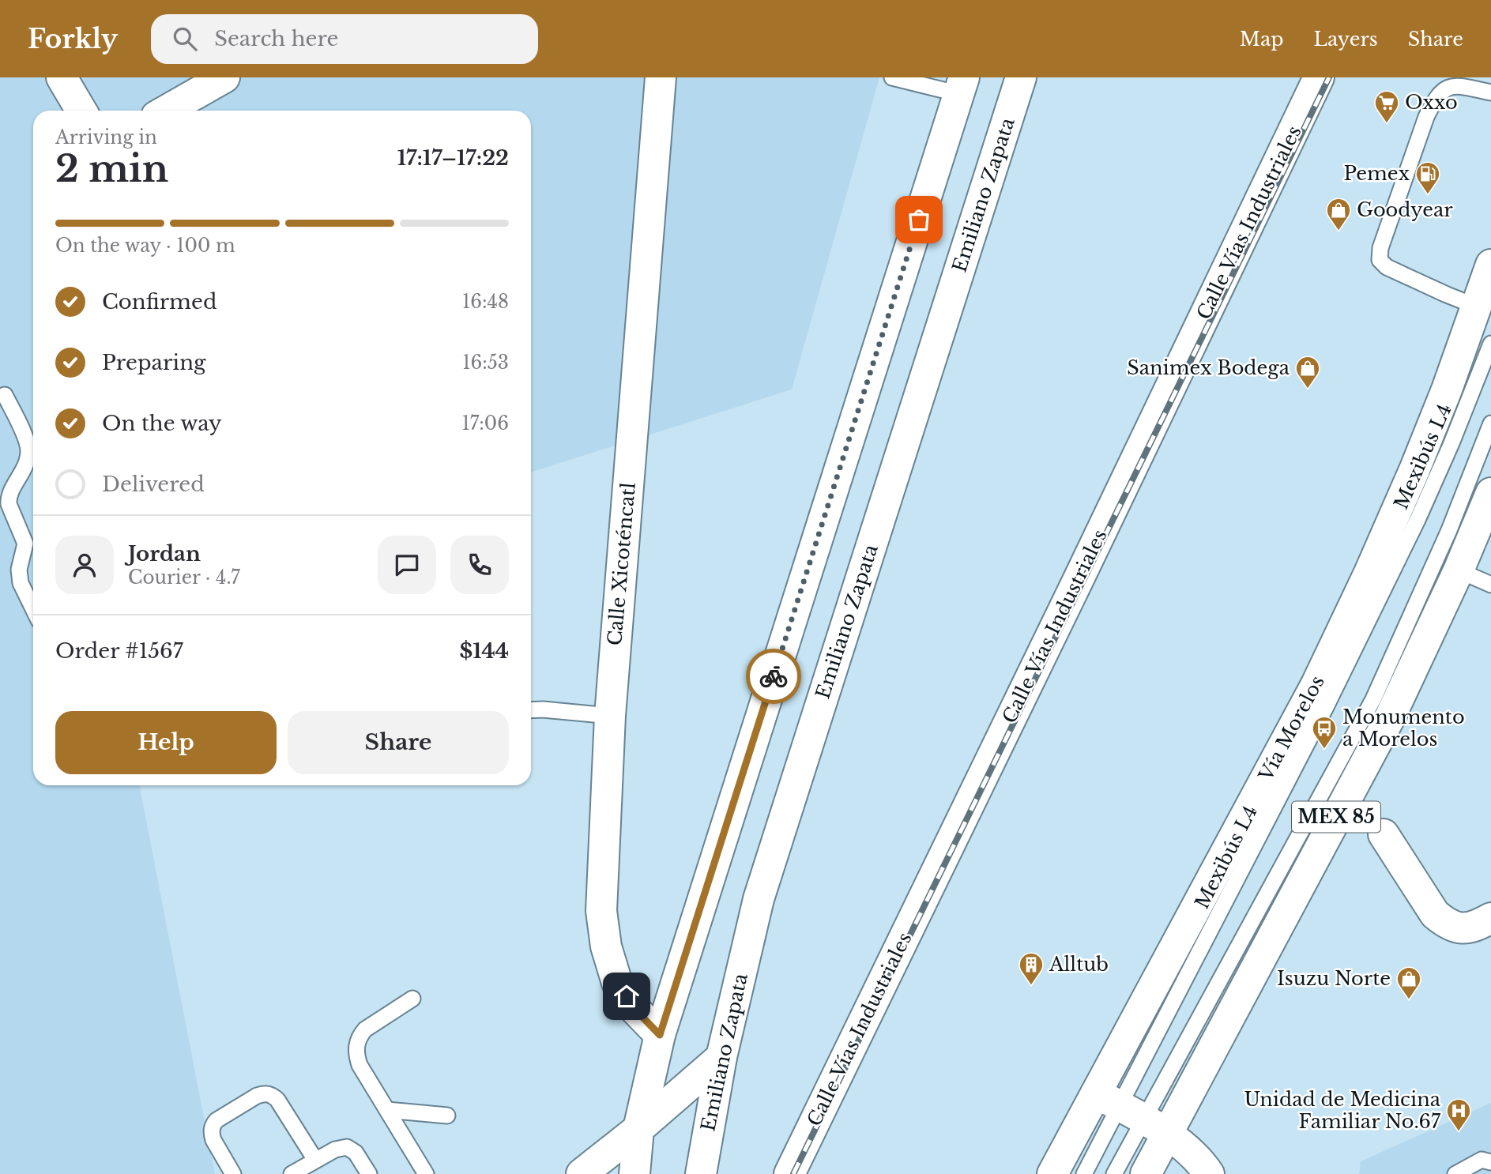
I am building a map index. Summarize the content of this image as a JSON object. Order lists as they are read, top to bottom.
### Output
{
  "streets": {
    "main road": [
      "Emiliano Zapata",
      "Calle Vías Industriales",
      "Calle Xicoténcatl",
      "Vía Morelos",
      "MEX 85"
    ],
    "lane": ["Mexibús L4"]
  },
  "crossings": [
    ["Mexibús L4", "Vía Morelos"]
  ],
  "places": {
    "supermarket": ["Oxxo"],
    "fuel station": ["Pemex"],
    "shop": ["Goodyear", "Sanimex Bodega", "Isuzu Norte"],
    "bus stop": ["Monumento a Morelos"],
    "building": ["Alltub"],
    "hospital": ["Unidad de Medicina Familiar No.67"]
  },
  "page": {
    "header": "Forkly",
    "search": "Search here",
    "nav": ["Map", "Layers", "Share"],
    "heading": ["2 min", "Arriving in", "17:17–17:22"],
    "panel": [
      "Jordan",
      "Courier · 4.7",
      "Order #1567",
      "$144"
    ],
    "bar": "On the way · 100 m",
    "list": [
      ["Confirmed", "16:48"],
      ["Preparing", "16:53"],
      ["On the way", "17:06"],
      "Delivered"
    ],
    "buttons": ["Help", "Share"]
  }
}
